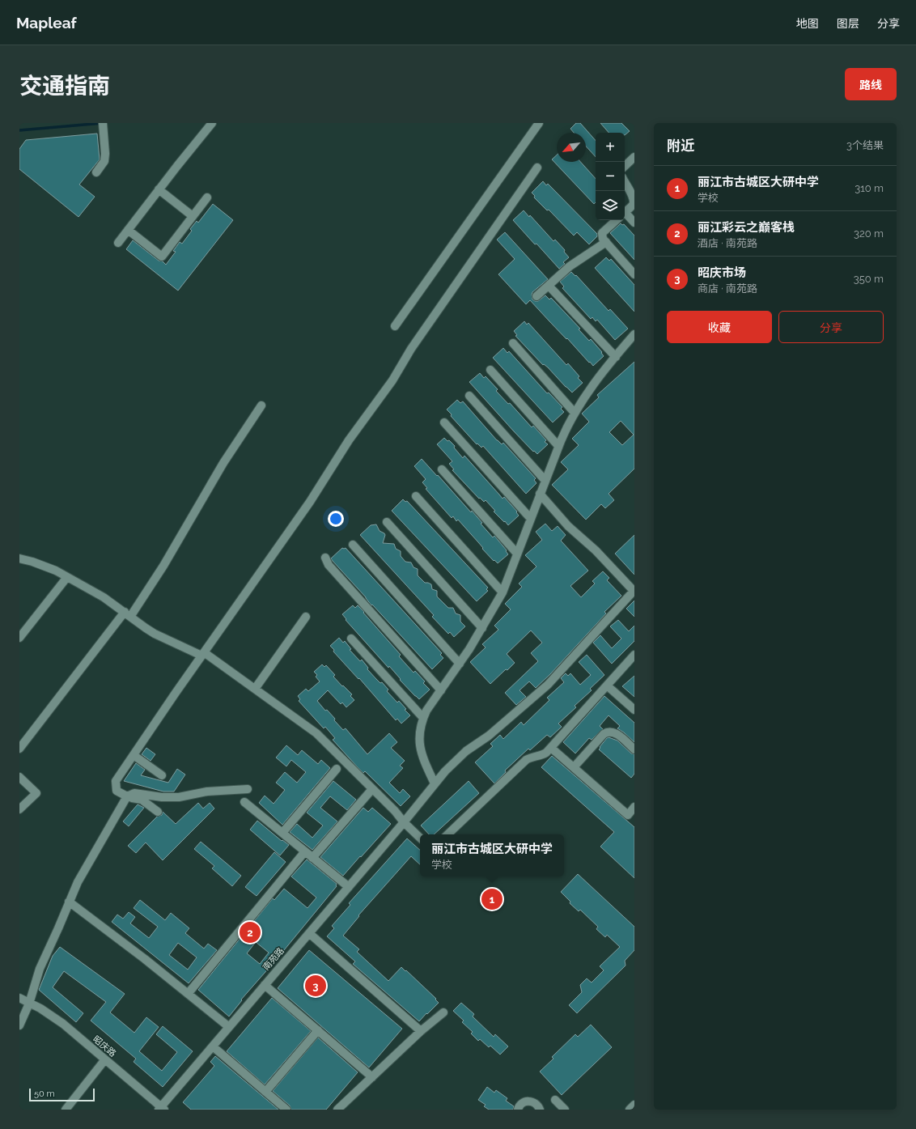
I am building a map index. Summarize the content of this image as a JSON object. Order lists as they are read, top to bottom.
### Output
{
  "streets": {
    "street": ["南苑路", "昭庆路"]
  },
  "crossings": [
    ["南苑路", "昭庆路"]
  ],
  "scale_bar": "50 m",
  "north": "bottom left",
  "page": {
    "header": "Mapleaf",
    "nav": ["地图", "图层", "分享"],
    "title": "交通指南",
    "buttons": [
      "路线",
      ["收藏", "分享"]
    ],
    "heading": ["附近", "3个结果"],
    "map_buttons": ["+", "−"],
    "list": [
      {
        "mark": "1",
        "name": "丽江市古城区大研中学",
        "note": "学校",
        "value": "310 m"
      },
      {
        "mark": "2",
        "name": "丽江彩云之巅客栈",
        "note": "酒店 · 南苑路",
        "value": "320 m"
      },
      {
        "mark": "3",
        "name": "昭庆市场",
        "note": "商店 · 南苑路",
        "value": "350 m"
      }
    ],
    "popup": ["丽江市古城区大研中学", "学校"],
    "pins": ["1", "2", "3"],
    "scale": "50 m"
  }
}
